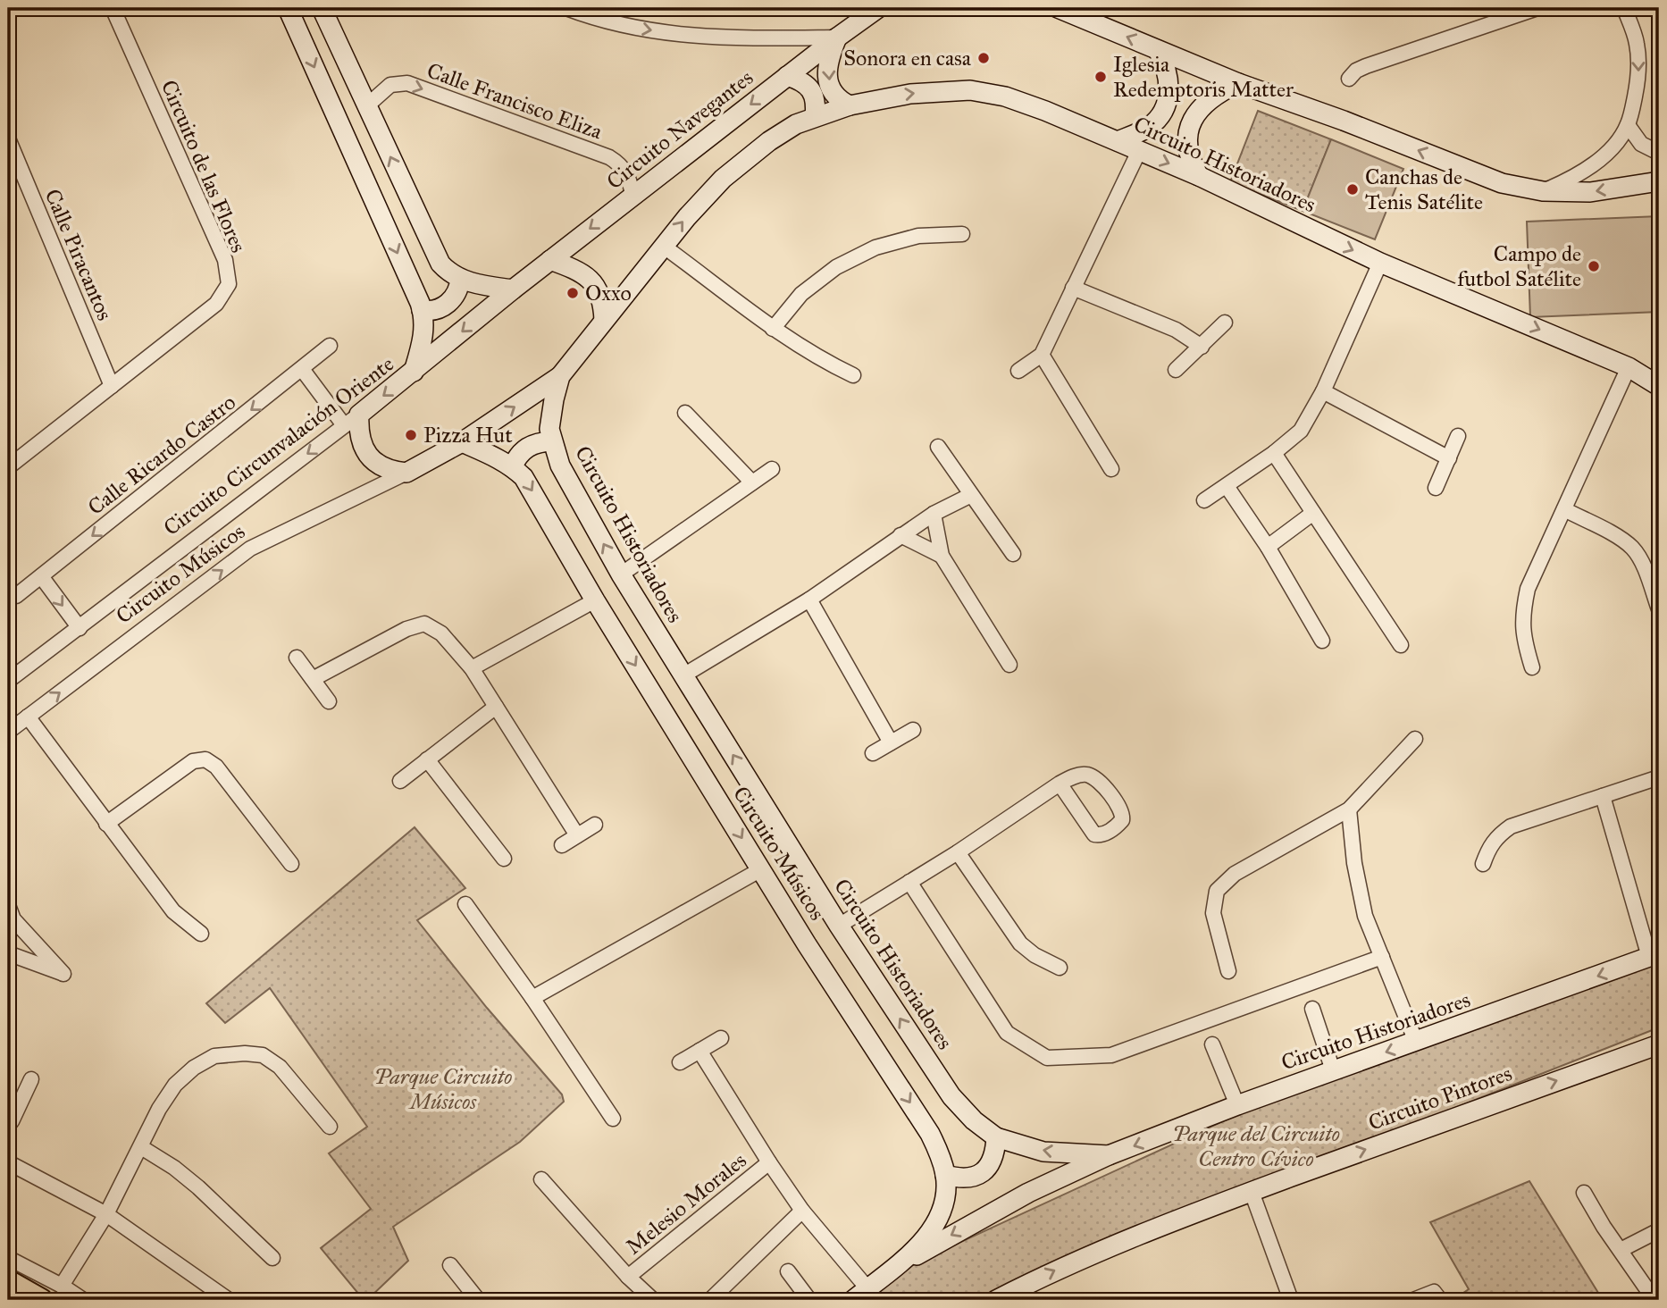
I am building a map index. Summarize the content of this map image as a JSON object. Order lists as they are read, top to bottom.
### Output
{
  "streets": {
    "street": [
      "Calle Francisco Eliza",
      "Circuito Navegantes",
      "Circuito Historiadores",
      "Circuito de las Flores",
      "Calle Piracantos",
      "Circuito Circunvalación Oriente",
      "Calle Ricardo Castro",
      "Circuito Músicos",
      "Circuito Pintores",
      "Melesio Morales"
    ]
  },
  "crossings": [
    ["Calle Francisco Eliza", "Circuito Navegantes"],
    ["Circuito Navegantes", "Circuito Circunvalación Oriente"],
    ["Circuito Historiadores", "Circuito Músicos"],
    ["Circuito de las Flores", "Calle Piracantos"]
  ],
  "one_way": [
    "Calle Francisco Eliza",
    "Circuito Navegantes",
    "Calle Ricardo Castro",
    "Circuito Pintores"
  ],
  "parks": ["Parque Circuito Músicos", "Parque del Circuito Centro Cívico"],
  "places": [
    "Sonora en casa",
    "Iglesia Redemptoris Matter",
    "Canchas de Tenis Satélite",
    "Campo de futbol Satélite",
    "Oxxo",
    "Pizza Hut"
  ]
}
